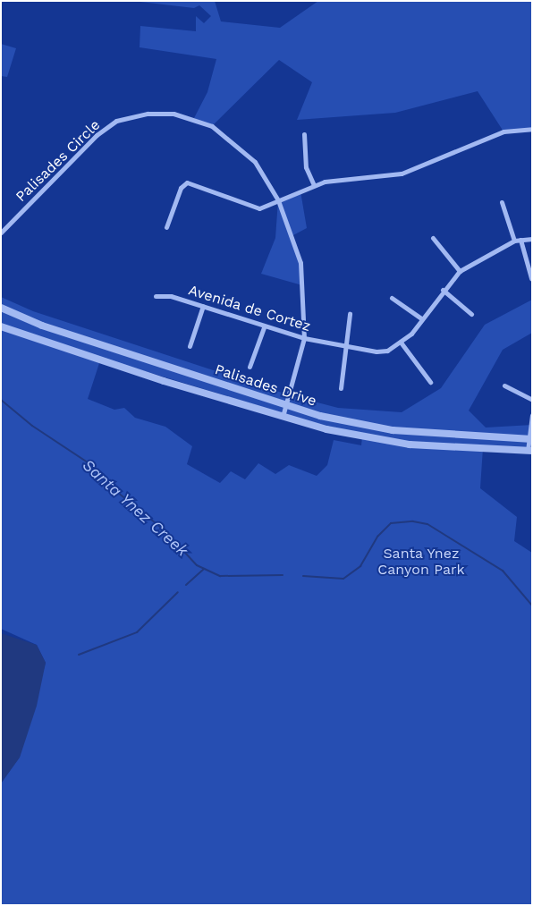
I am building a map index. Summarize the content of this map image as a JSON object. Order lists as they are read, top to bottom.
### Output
{
  "streets": {
    "street": ["Palisades Circle", "Avenida de Cortez", "Palisades Drive"]
  },
  "crossings": [
    ["Palisades Circle", "Avenida de Cortez"],
    ["Palisades Circle", "Palisades Drive"]
  ],
  "water": ["Santa Ynez Creek"],
  "parks": ["Santa Ynez Canyon Park"]
}
